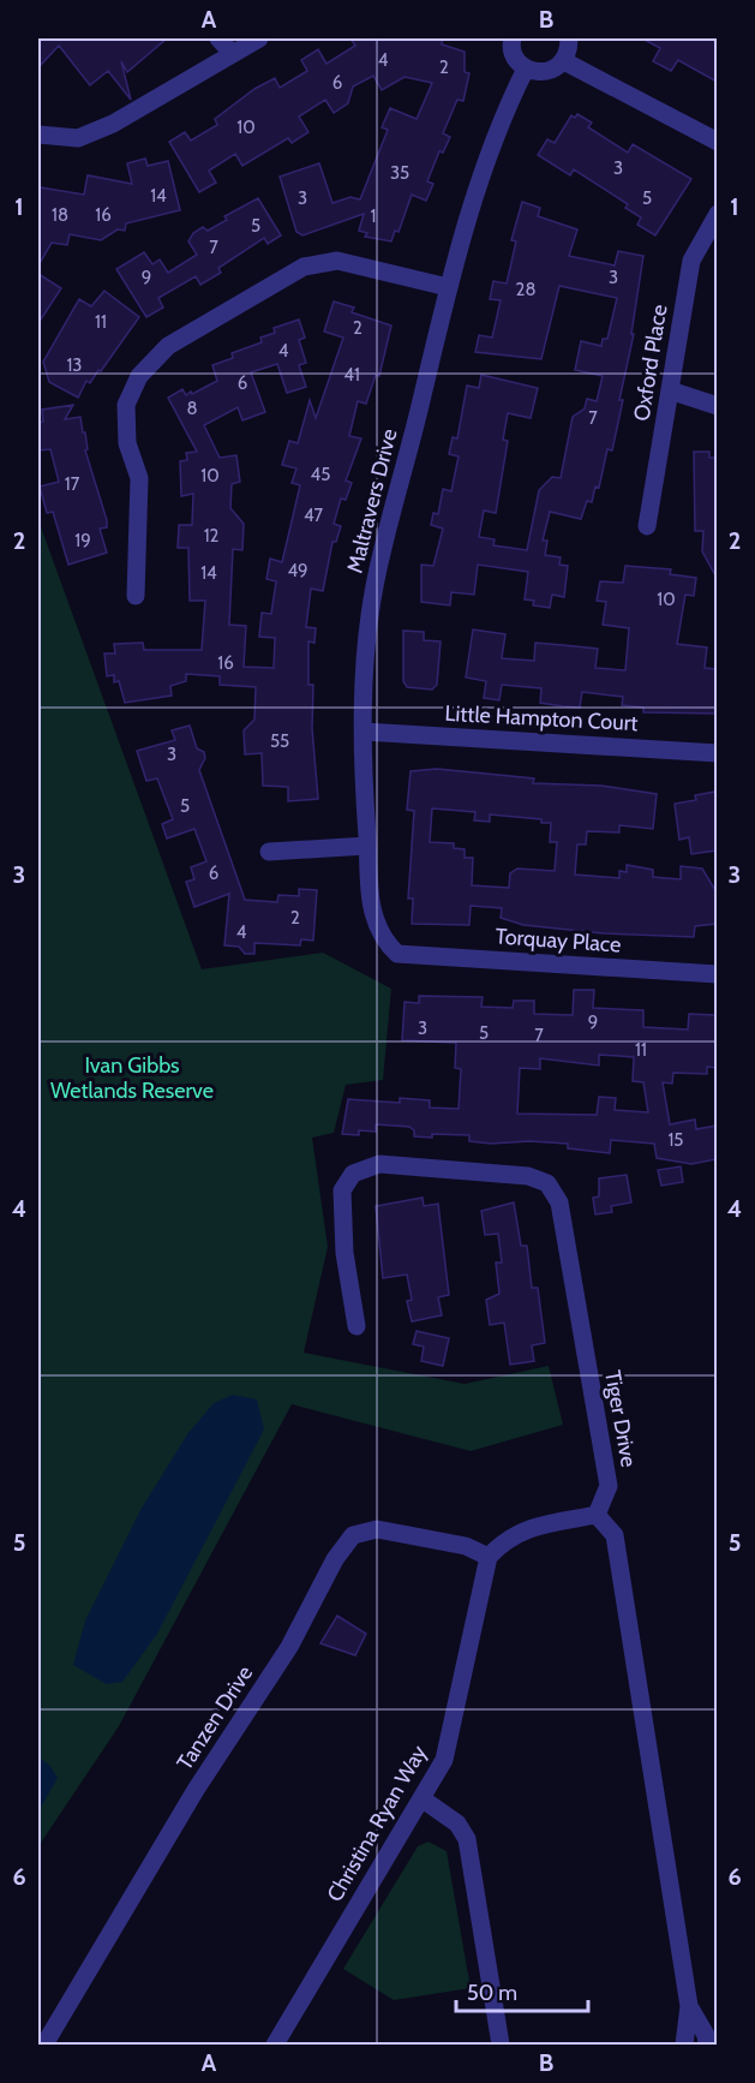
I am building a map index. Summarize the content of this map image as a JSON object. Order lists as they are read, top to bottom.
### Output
{
  "streets": {
    "street": [
      "Oxford Place",
      "Maltravers Drive",
      "Little Hampton Court",
      "Torquay Place",
      "Tiger Drive",
      "Tanzen Drive",
      "Christina Ryan Way"
    ]
  },
  "crossings": [
    ["Maltravers Drive", "Little Hampton Court"],
    ["Maltravers Drive", "Torquay Place"],
    ["Tanzen Drive", "Christina Ryan Way"]
  ],
  "parks": ["Ivan Gibbs Wetlands Reserve"],
  "house_numbers": [
    "4",
    "2",
    "6",
    "10",
    "3",
    "35",
    "14",
    "3",
    "5",
    "18",
    "16",
    "1",
    "5",
    "7",
    "9",
    "3",
    "28",
    "11",
    "2",
    "4",
    "13",
    "41",
    "6",
    "8",
    "7",
    "45",
    "10",
    "17",
    "47",
    "12",
    "19",
    "49",
    "14",
    "10",
    "16",
    "55",
    "3",
    "5",
    "6",
    "2",
    "4",
    "9",
    "3",
    "5",
    "7",
    "11",
    "15"
  ],
  "scale_bar": "50 m",
  "grid": {
    "columns": ["A", "B"],
    "rows": [
      "1",
      "2",
      "3",
      "4",
      "5",
      "6"
    ]
  }
}
